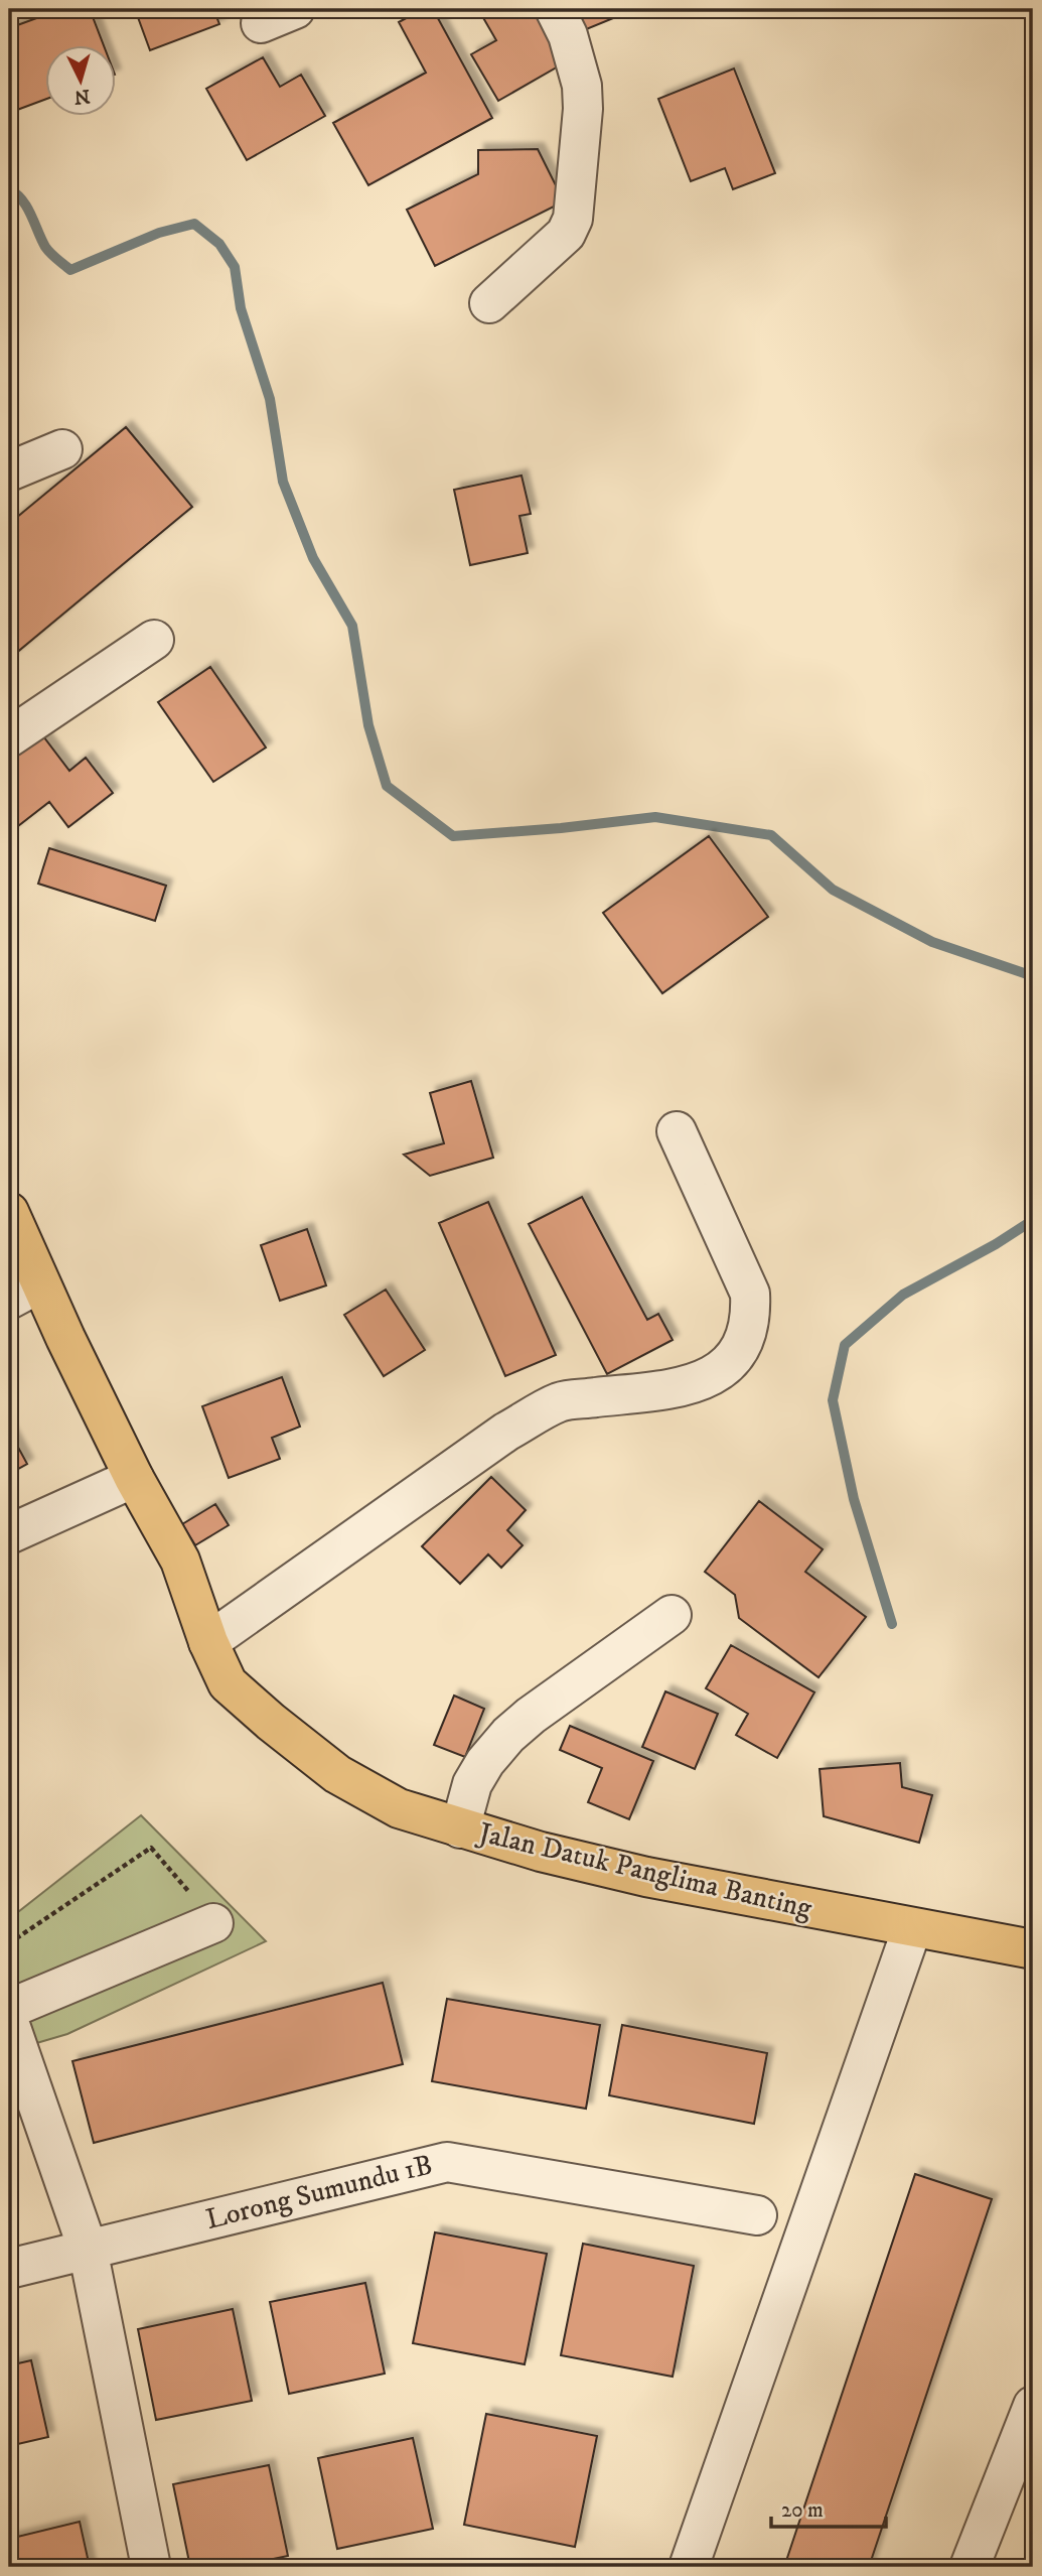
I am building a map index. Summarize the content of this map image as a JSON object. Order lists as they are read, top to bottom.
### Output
{
  "streets": {
    "main road": ["Jalan Datuk Panglima Banting"],
    "street": ["Lorong Sumundu 1B"]
  },
  "scale_bar": "20 m",
  "north": "bottom"
}
